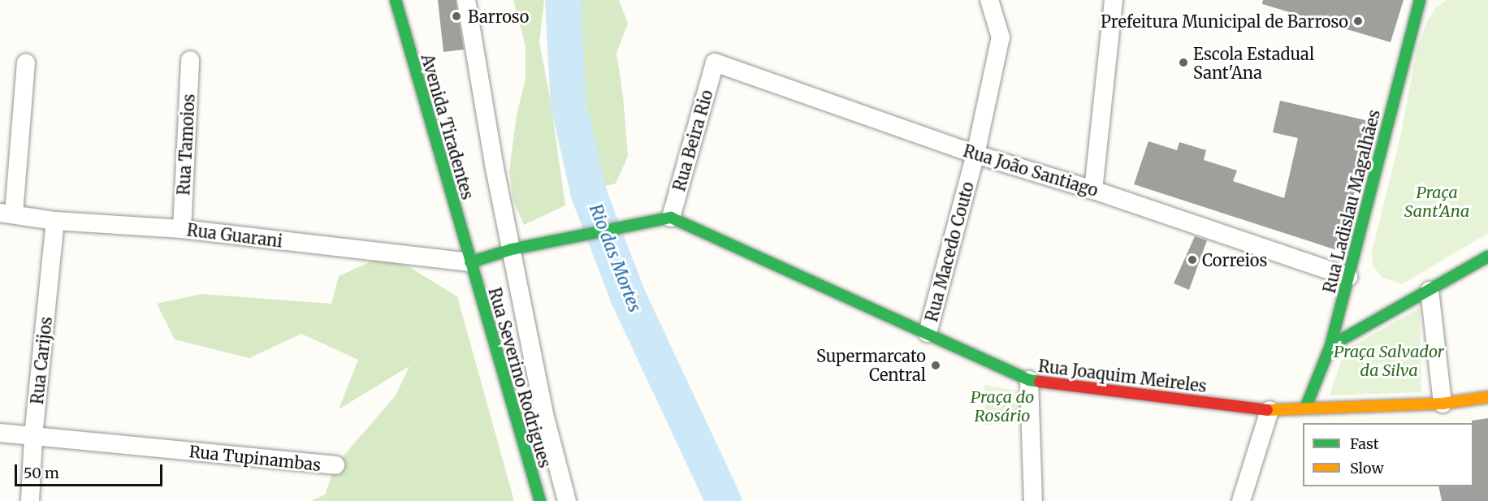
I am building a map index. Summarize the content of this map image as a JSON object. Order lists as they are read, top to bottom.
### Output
{
  "streets": {
    "street": [
      "Avenida Tiradentes",
      "Rua Beira Rio",
      "Rua Tamoios",
      "Rua João Santiago",
      "Rua Ladislau Magalhães",
      "Rua Guarani",
      "Rua Macedo Couto",
      "Rua Carijos",
      "Rua Joaquim Meireles",
      "Rua Severino Rodrigues",
      "Rua Tupinambas"
    ]
  },
  "crossings": [
    ["Avenida Tiradentes", "Rua Guarani"],
    ["Avenida Tiradentes", "Rua Severino Rodrigues"],
    ["Rua Beira Rio", "Rua João Santiago"],
    ["Rua Beira Rio", "Rua Joaquim Meireles"],
    ["Rua Tamoios", "Rua Guarani"],
    ["Rua João Santiago", "Rua Ladislau Magalhães"],
    ["Rua João Santiago", "Rua Macedo Couto"],
    ["Rua Ladislau Magalhães", "Rua Joaquim Meireles"],
    ["Rua Guarani", "Rua Carijos"],
    ["Rua Guarani", "Rua Severino Rodrigues"],
    ["Rua Macedo Couto", "Rua Joaquim Meireles"],
    ["Rua Carijos", "Rua Tupinambas"]
  ],
  "water": ["Rio das Mortes"],
  "parks": ["Praça Sant'Ana", "Praça Salvador da Silva", "Praça do Rosário"],
  "places": [
    "Barroso",
    "Prefeitura Municipal de Barroso",
    "Escola Estadual Sant'Ana",
    "Correios",
    "Supermarcato Central"
  ],
  "legend": ["Fast", "Slow"],
  "scale_bar": "50 m"
}
